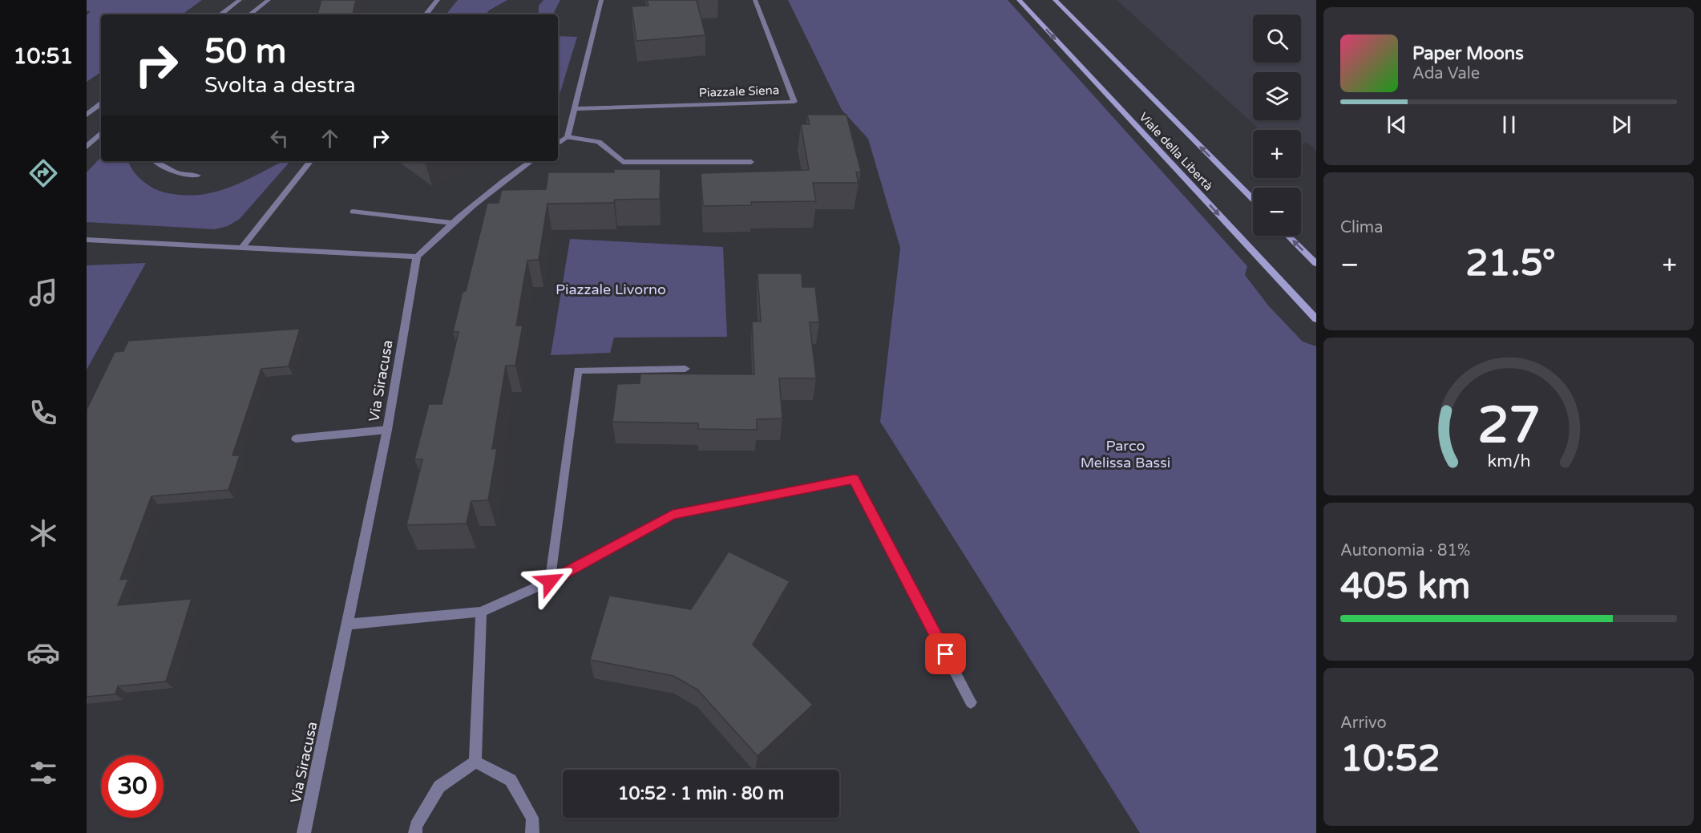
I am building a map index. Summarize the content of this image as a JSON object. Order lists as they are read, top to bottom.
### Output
{
  "streets": {
    "main road": ["Viale della Libertà"],
    "street": ["Piazzale Siena", "Via Siracusa"]
  },
  "parks": ["Piazzale Livorno", "Parco Melissa Bassi"],
  "page": {
    "tabs": "10:51",
    "map_buttons": ["+", "−"],
    "turn": ["50 m", "Svolta a destra"],
    "song": ["Paper Moons", "Ada Vale"],
    "tile": [
      "Clima",
      ["Autonomia · 81%", "405 km"],
      ["Arrivo", "10:52"]
    ],
    "heat": ["−", "21.5°", "+"],
    "limit": "30",
    "trip": "10:52 · 1 min · 80 m",
    "gauge": ["27", "km/h"]
  }
}
